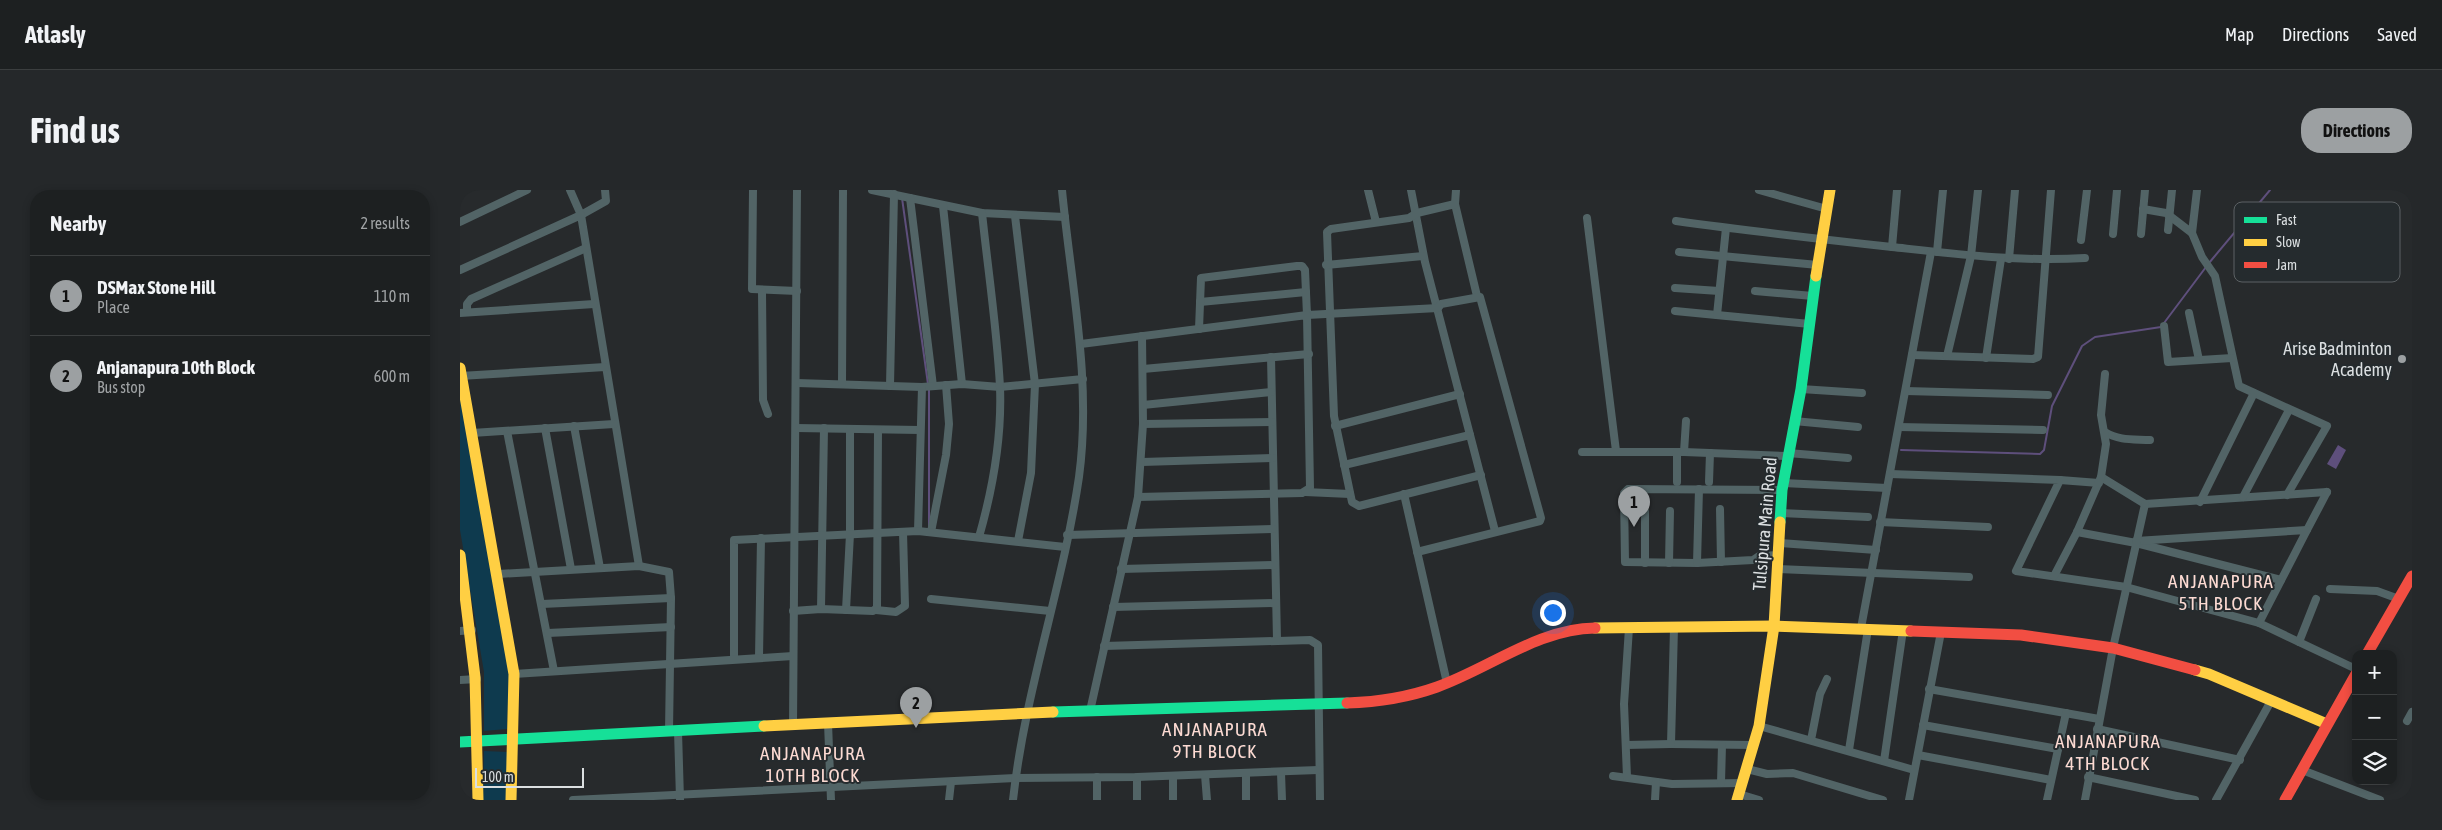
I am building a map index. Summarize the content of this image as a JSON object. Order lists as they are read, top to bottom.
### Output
{
  "streets": {
    "main road": ["Tulsipura Main Road"]
  },
  "districts": [
    "ANJANAPURA 5TH BLOCK",
    "ANJANAPURA 9TH BLOCK",
    "ANJANAPURA 4TH BLOCK",
    "ANJANAPURA 10TH BLOCK"
  ],
  "places": ["Arise Badminton Academy"],
  "legend": ["Fast", "Slow", "Jam"],
  "scale_bar": "100 m",
  "page": {
    "header": "Atlasly",
    "nav": ["Map", "Directions", "Saved"],
    "buttons": "Directions",
    "title": "Find us",
    "heading": ["Nearby", "2 results"],
    "list": [
      {
        "mark": "1",
        "name": "DSMax Stone Hill",
        "note": "Place",
        "value": "110 m"
      },
      {
        "mark": "2",
        "name": "Anjanapura 10th Block",
        "note": "Bus stop",
        "value": "600 m"
      }
    ],
    "pins": ["1", "2"],
    "map_buttons": ["+", "−"],
    "scale": "100 m"
  }
}
